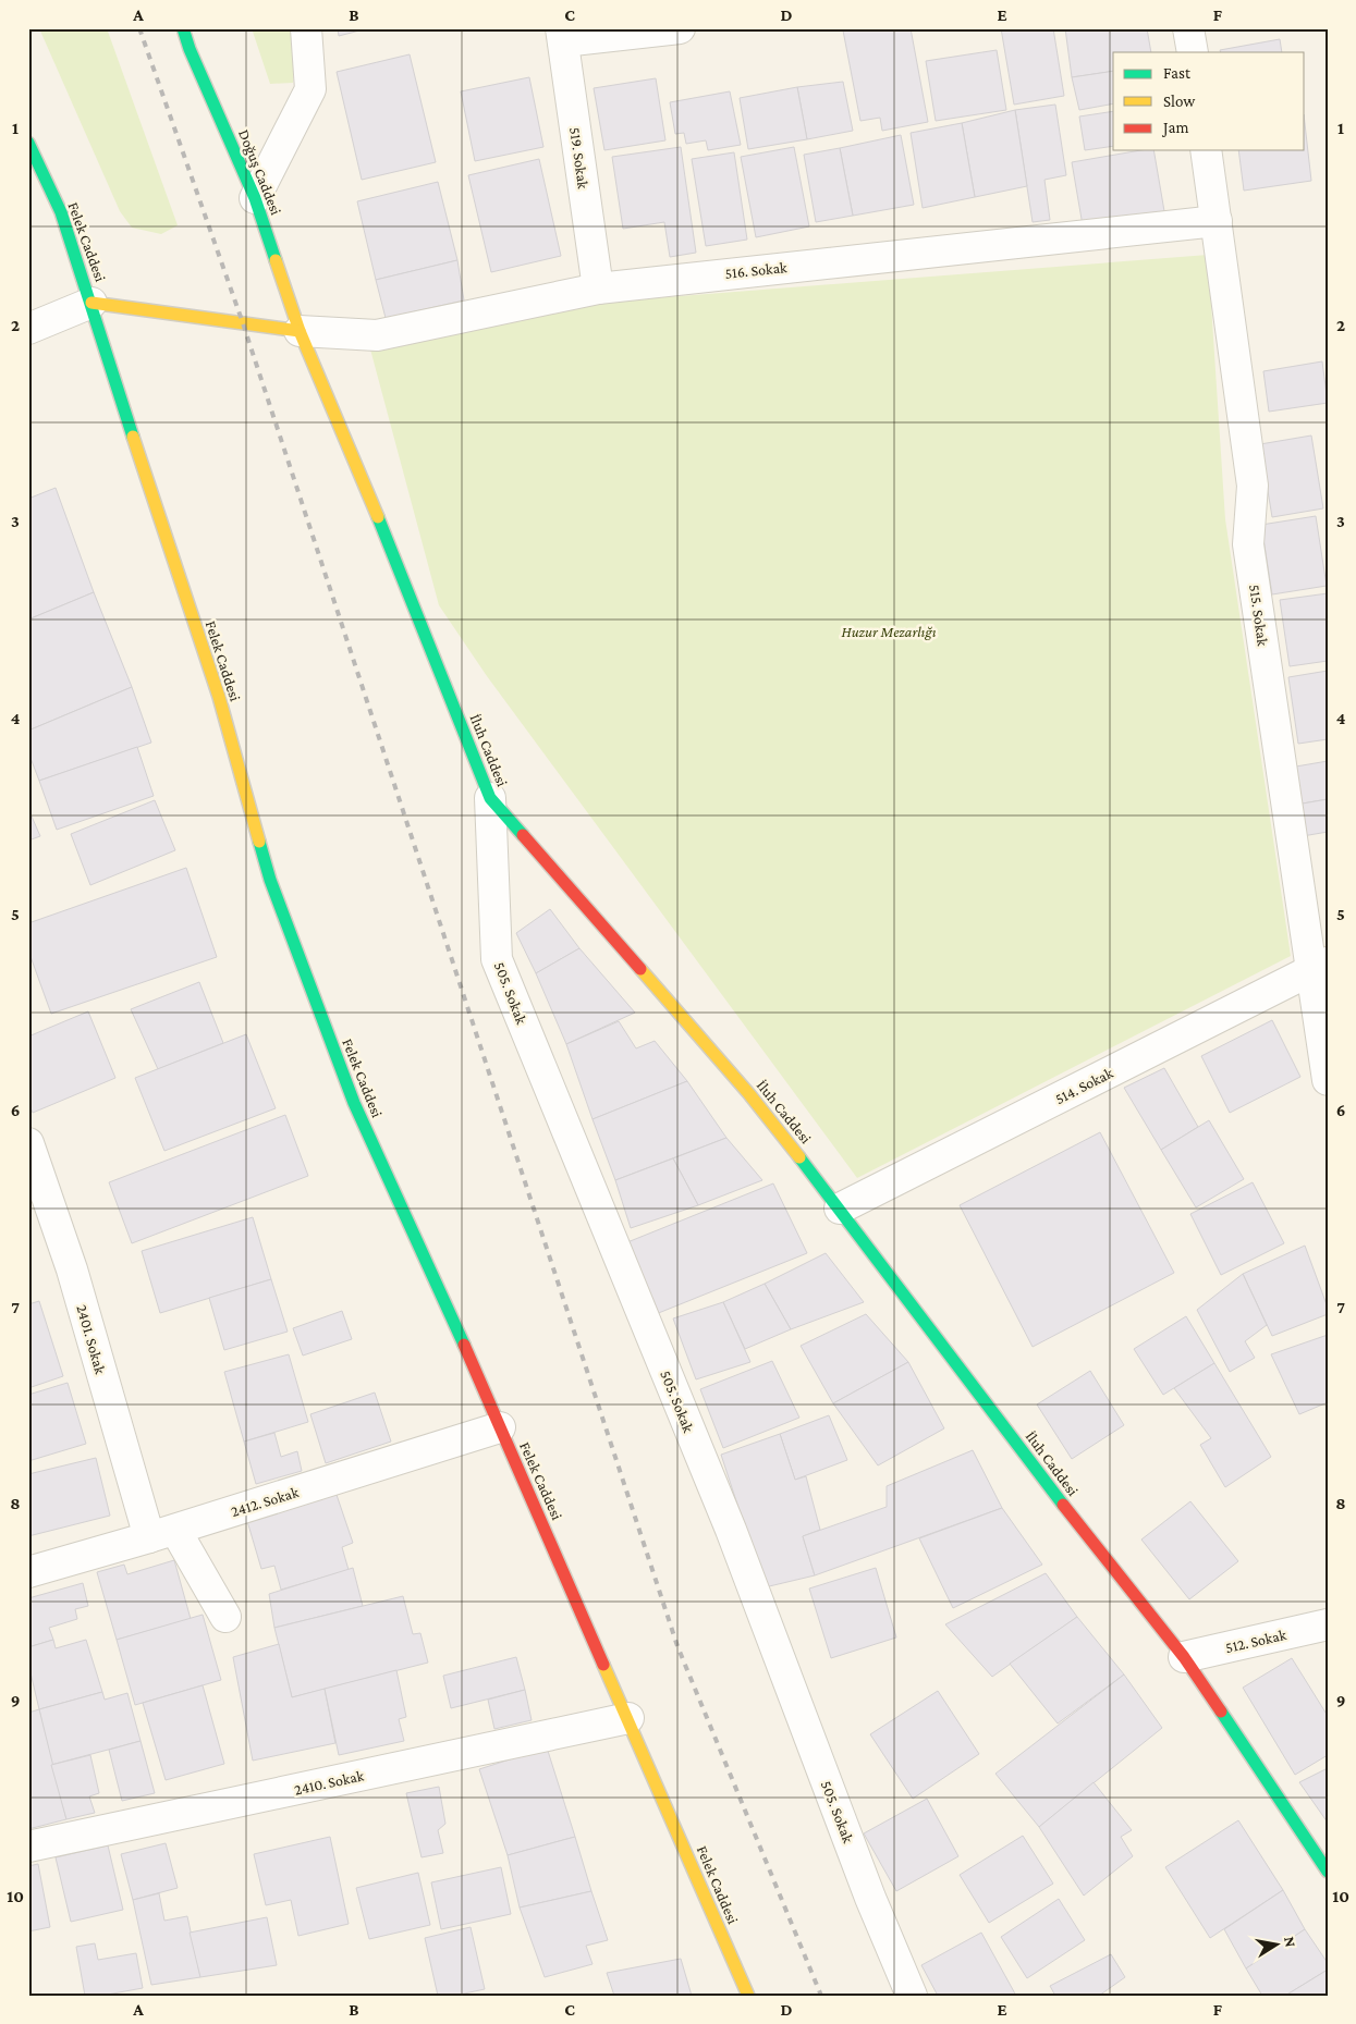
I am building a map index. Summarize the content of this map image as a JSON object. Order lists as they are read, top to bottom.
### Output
{
  "streets": {
    "street": [
      "519. Sokak",
      "Doğuş Caddesi",
      "Felek Caddesi",
      "516. Sokak",
      "515. Sokak",
      "İluh Caddesi",
      "505. Sokak",
      "514. Sokak",
      "2401. Sokak",
      "2412. Sokak",
      "512. Sokak",
      "2410. Sokak"
    ]
  },
  "crossings": [
    ["519. Sokak", "516. Sokak"],
    ["Doğuş Caddesi", "516. Sokak"],
    ["Doğuş Caddesi", "İluh Caddesi"],
    ["Felek Caddesi", "2412. Sokak"],
    ["Felek Caddesi", "2410. Sokak"],
    ["516. Sokak", "515. Sokak"],
    ["516. Sokak", "İluh Caddesi"],
    ["515. Sokak", "514. Sokak"],
    ["İluh Caddesi", "505. Sokak"],
    ["İluh Caddesi", "514. Sokak"],
    ["İluh Caddesi", "512. Sokak"],
    ["2401. Sokak", "2412. Sokak"]
  ],
  "parks": ["Huzur Mezarlığı"],
  "legend": ["Fast", "Slow", "Jam"],
  "north": "right",
  "grid": {
    "columns": [
      "A",
      "B",
      "C",
      "D",
      "E",
      "F"
    ],
    "rows": [
      "1",
      "2",
      "3",
      "4",
      "5",
      "6",
      "7",
      "8",
      "9",
      "10"
    ]
  }
}
